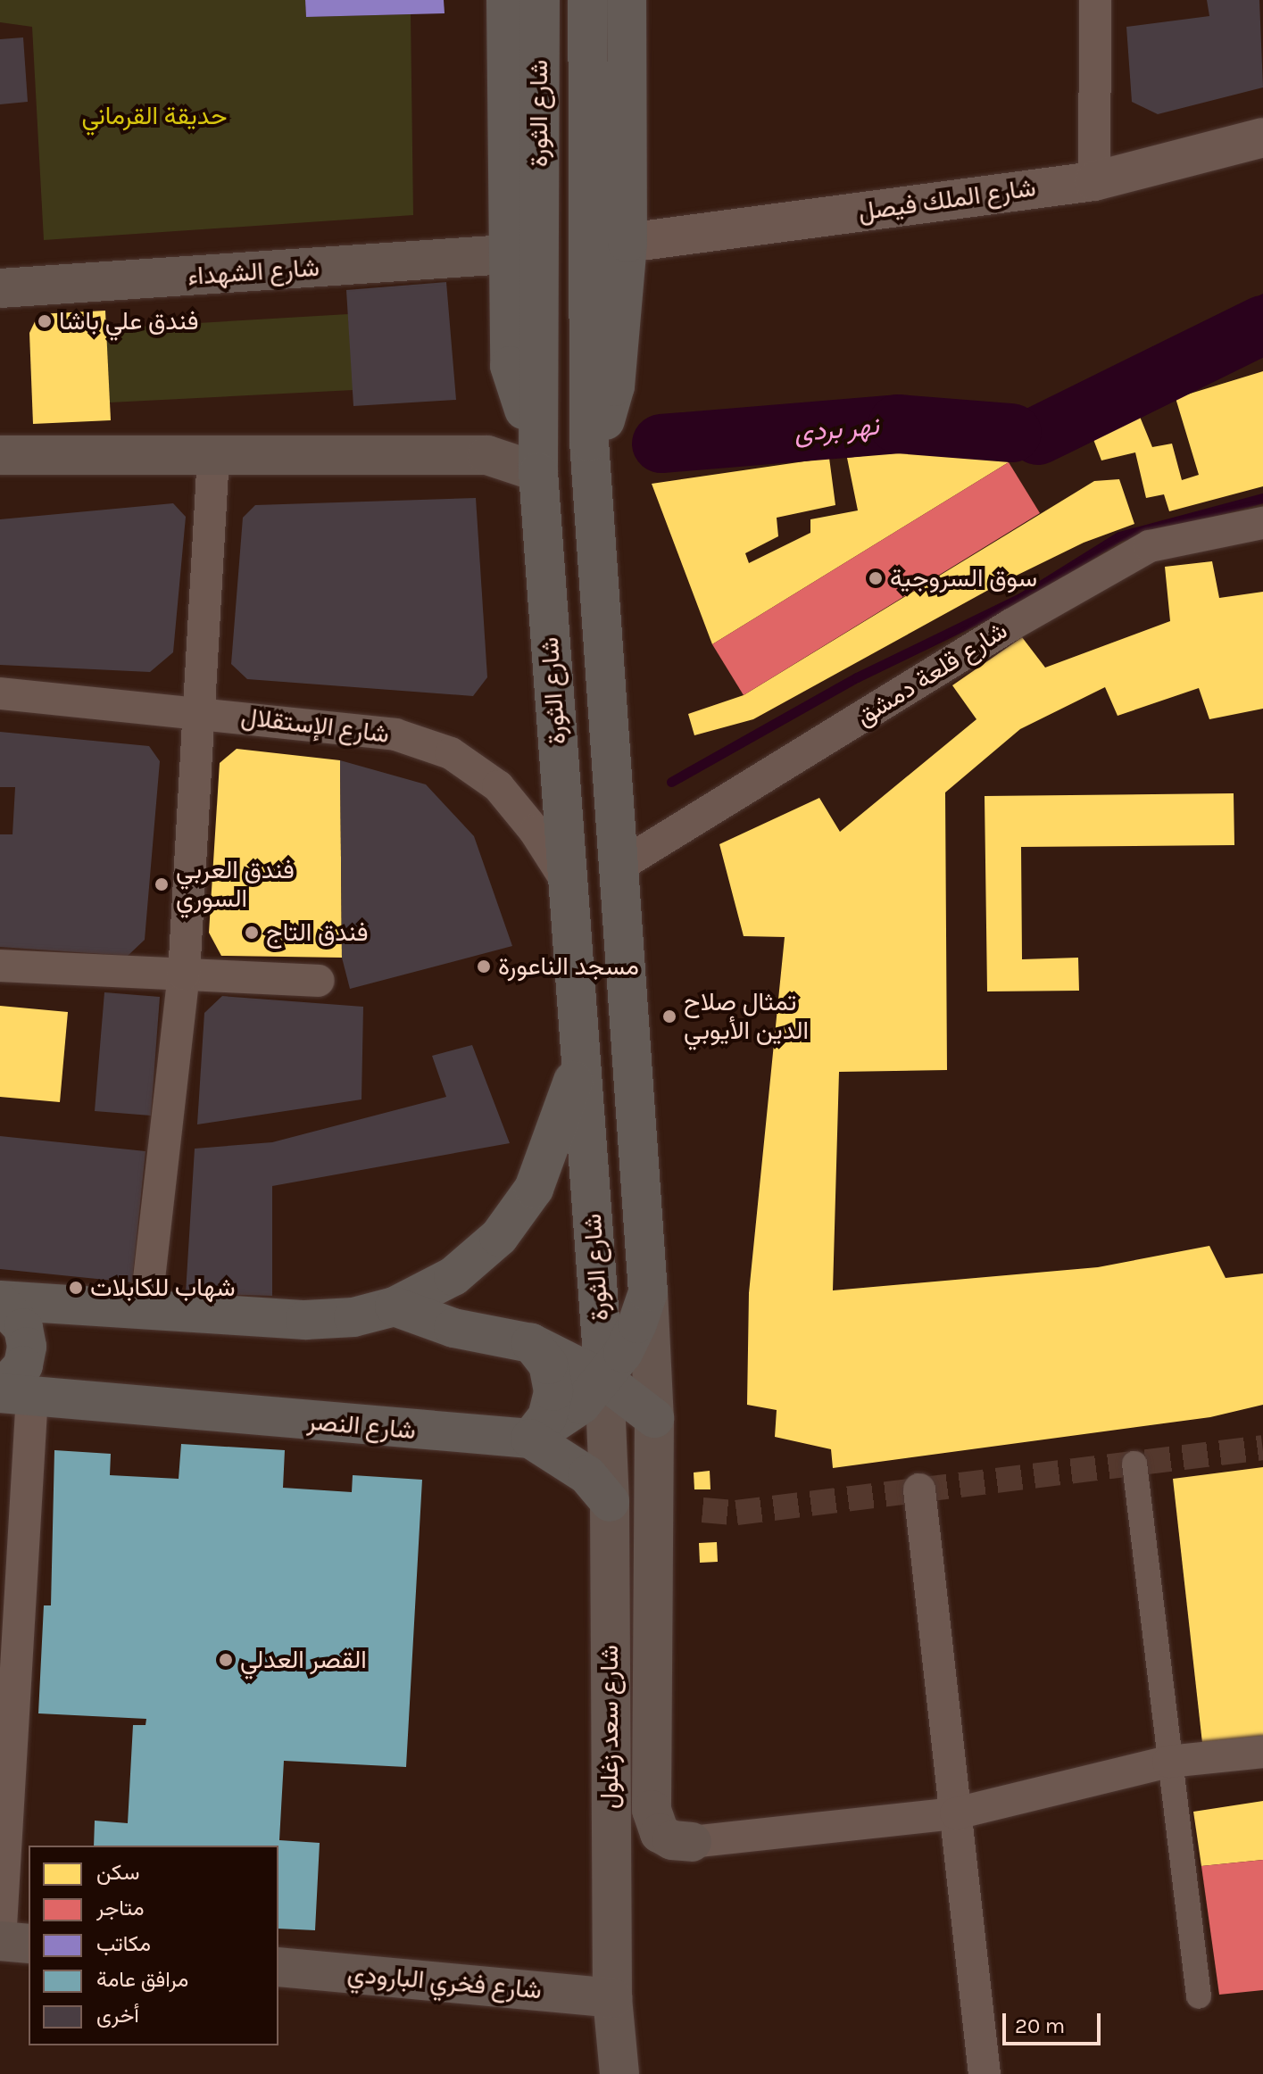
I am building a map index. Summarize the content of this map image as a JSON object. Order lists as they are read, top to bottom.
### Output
{
  "streets": {
    "highway": ["شارع الثورة", "شارع النصر"],
    "main road": ["شارع الشهداء", "شارع سعد زغلول", "شارع فخري البارودي"],
    "street": ["شارع الملك فيصل", "شارع قلعة دمشق", "شارع الإستقلال"]
  },
  "crossings": [
    ["شارع الثورة", "شارع قلعة دمشق"],
    ["شارع الثورة", "شارع الإستقلال"],
    ["شارع الثورة", "شارع سعد زغلول"],
    ["شارع سعد زغلول", "شارع فخري البارودي"]
  ],
  "water": ["نهر بردى"],
  "parks": ["حديقة القرماني"],
  "places": [
    "فندق علي باشا",
    "سوق السروجية",
    "فندق العربي السوري",
    "فندق التاج",
    "مسجد الناعورة",
    "تمثال صلاح الدين الأيوبي",
    "شهاب للكابلات",
    "القصر العدلي"
  ],
  "legend": [
    "سكن",
    "متاجر",
    "مكاتب",
    "مرافق عامة",
    "أخرى"
  ],
  "scale_bar": "20 m"
}
